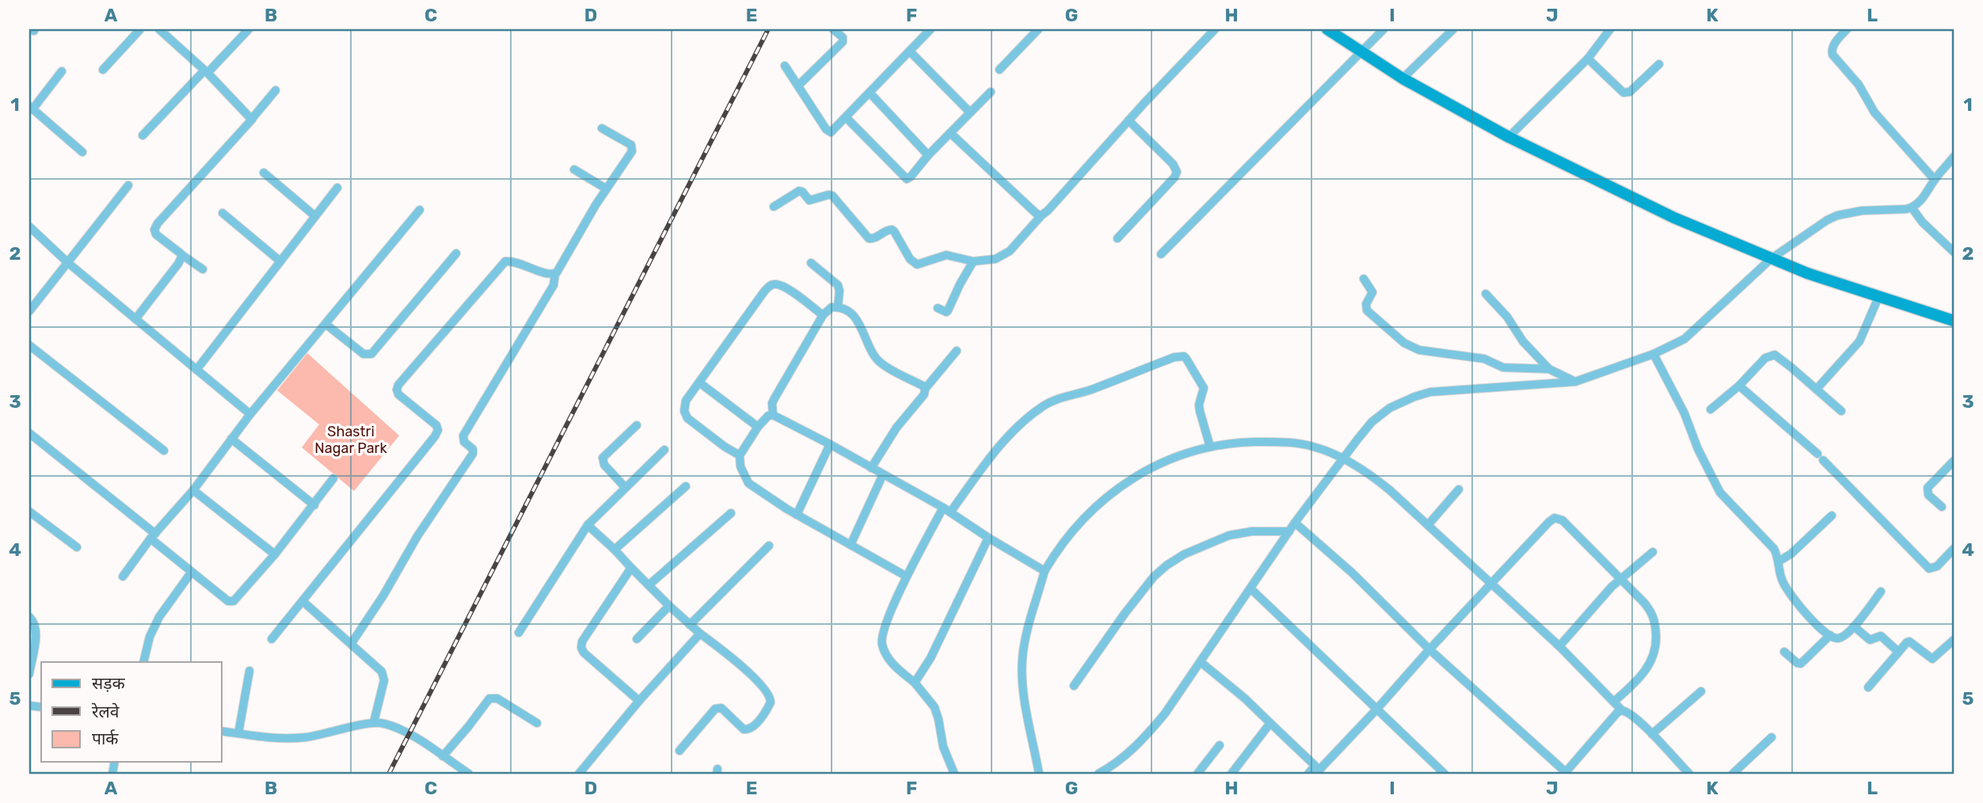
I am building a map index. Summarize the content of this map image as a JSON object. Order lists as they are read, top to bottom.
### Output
{
  "parks": ["Shastri Nagar Park"],
  "legend": ["सड़क", "रेलवे", "पार्क"],
  "grid": {
    "columns": [
      "A",
      "B",
      "C",
      "D",
      "E",
      "F",
      "G",
      "H",
      "I",
      "J",
      "K",
      "L"
    ],
    "rows": [
      "1",
      "2",
      "3",
      "4",
      "5"
    ]
  }
}
